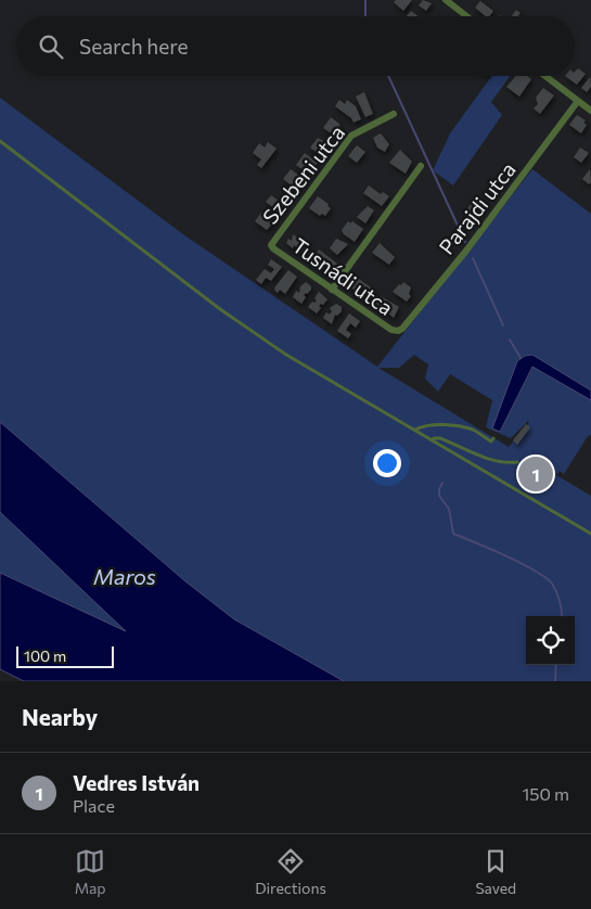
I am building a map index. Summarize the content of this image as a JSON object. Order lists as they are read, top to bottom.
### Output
{
  "streets": {
    "street": ["Szebeni utca", "Parajdi utca", "Tusnádi utca"]
  },
  "crossings": [
    ["Szebeni utca", "Tusnádi utca"],
    ["Parajdi utca", "Tusnádi utca"]
  ],
  "water": ["Maros"],
  "scale_bar": "100 m",
  "page": {
    "search": "Search here",
    "pins": "1",
    "scale": "100 m",
    "heading": "Nearby",
    "list": [
      {
        "mark": "1",
        "name": "Vedres István",
        "note": "Place",
        "value": "150 m"
      }
    ],
    "nav": ["Map", "Directions", "Saved"]
  }
}
